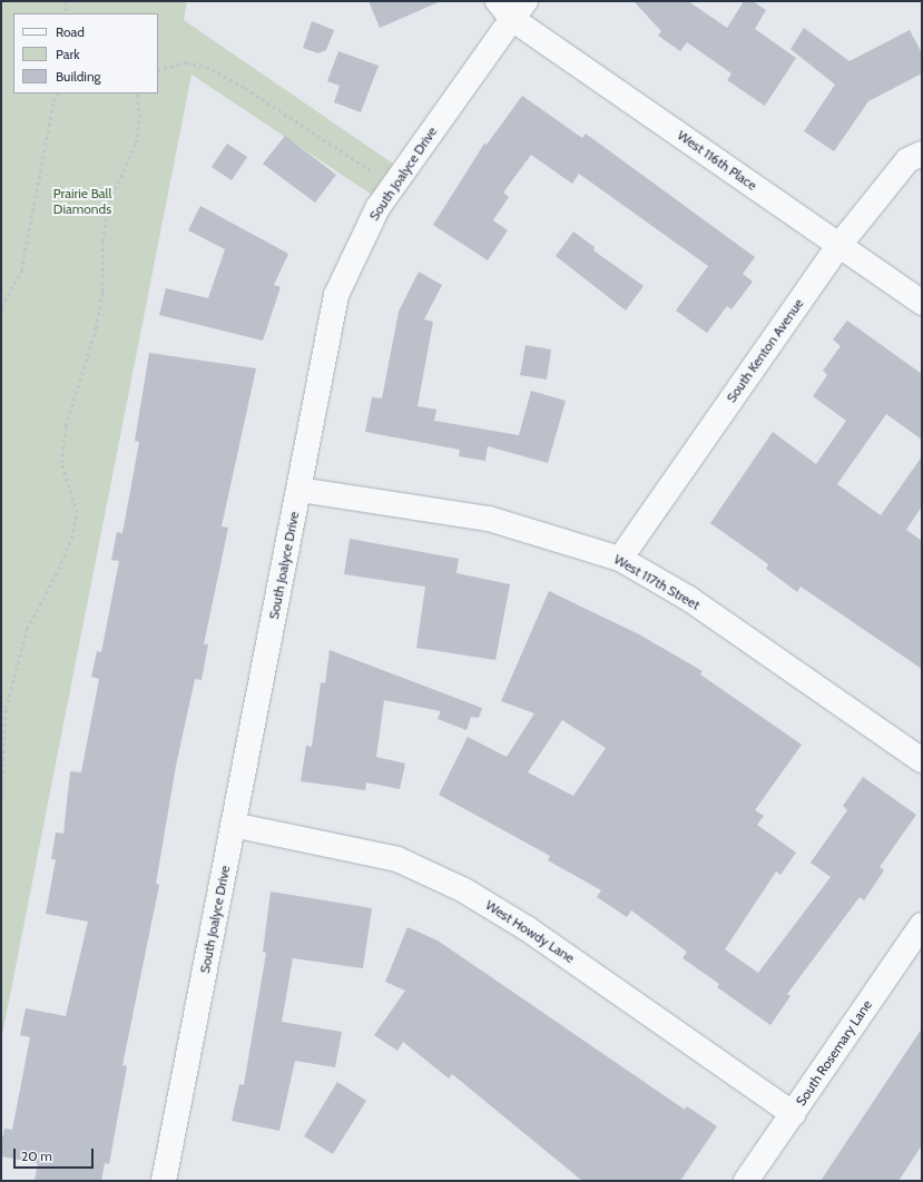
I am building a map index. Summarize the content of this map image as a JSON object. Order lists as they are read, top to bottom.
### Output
{
  "streets": {
    "street": [
      "West 116th Place",
      "South Joalyce Drive",
      "South Kenton Avenue",
      "West 117th Street",
      "West Howdy Lane",
      "South Rosemary Lane"
    ]
  },
  "crossings": [
    ["West 116th Place", "South Joalyce Drive"],
    ["West 116th Place", "South Kenton Avenue"],
    ["South Joalyce Drive", "West 117th Street"],
    ["South Joalyce Drive", "West Howdy Lane"],
    ["South Kenton Avenue", "West 117th Street"],
    ["West Howdy Lane", "South Rosemary Lane"]
  ],
  "parks": ["Prairie Ball Diamonds"],
  "legend": ["Road", "Park", "Building"],
  "scale_bar": "20 m"
}
